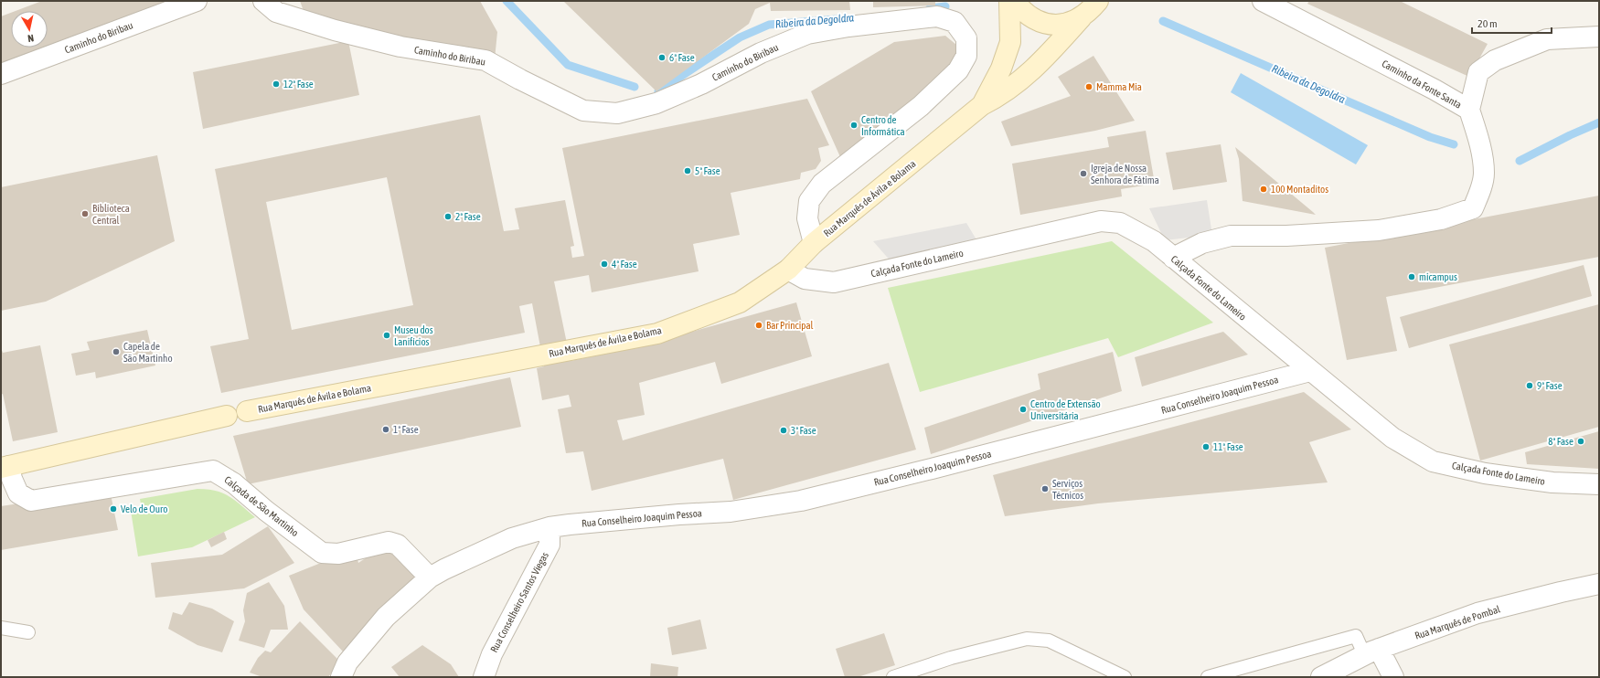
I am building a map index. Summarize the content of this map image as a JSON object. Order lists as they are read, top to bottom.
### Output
{
  "streets": {
    "main road": ["Rua Marquês de Ávila e Bolama"],
    "street": [
      "Caminho do Biribau",
      "Caminho da Fonte Santa",
      "Calçada Fonte do Lameiro",
      "Rua Conselheiro Joaquim Pessoa",
      "Calçada de São Martinho",
      "Rua Conselheiro Santos Viegas",
      "Rua Marquês de Pombal"
    ]
  },
  "crossings": [
    ["Caminho do Biribau", "Rua Marquês de Ávila e Bolama"],
    ["Caminho da Fonte Santa", "Calçada Fonte do Lameiro"],
    ["Rua Marquês de Ávila e Bolama", "Calçada Fonte do Lameiro"],
    ["Calçada Fonte do Lameiro", "Rua Conselheiro Joaquim Pessoa"],
    ["Rua Conselheiro Joaquim Pessoa", "Calçada de São Martinho"],
    ["Rua Conselheiro Joaquim Pessoa", "Rua Conselheiro Santos Viegas"]
  ],
  "water": ["Ribeira da Degoldra"],
  "places": [
    "6ª Fase",
    "12ª Fase",
    "Mamma Mia",
    "Centro de Informática",
    "5ª Fase",
    "Igreja de Nossa Senhora de Fátima",
    "100 Montaditos",
    "Biblioteca Central",
    "2ª Fase",
    "4ª Fase",
    "micampus",
    "Bar Principal",
    "Museu dos Lanifícios",
    "Capela de São Martinho",
    "9ª Fase",
    "Centro de Extensão Universitária",
    "1ª Fase",
    "3ª Fase",
    "8ª Fase",
    "11ª Fase",
    "Serviços Técnicos",
    "Velo de Ouro"
  ],
  "scale_bar": "20 m",
  "north": "bottom"
}
